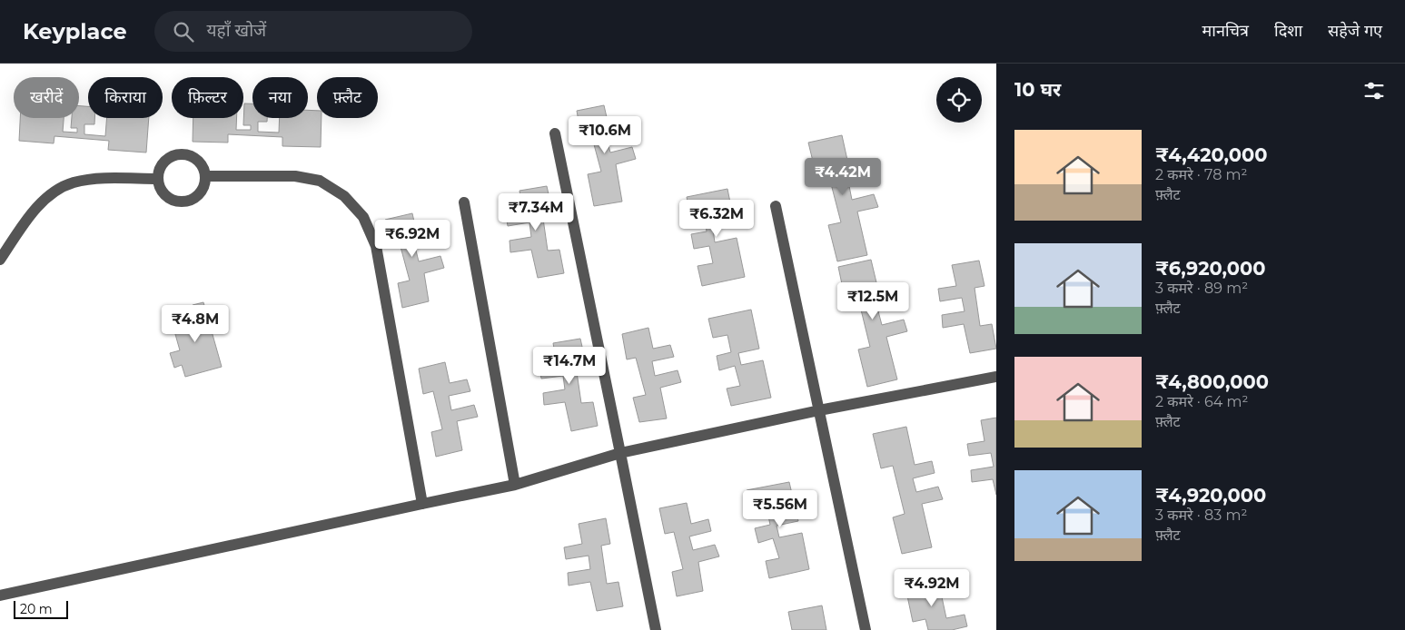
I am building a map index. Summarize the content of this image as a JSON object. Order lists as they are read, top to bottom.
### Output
{
  "scale_bar": "20 m",
  "page": {
    "header": "Keyplace",
    "search": "यहाँ खोजें",
    "nav": ["मानचित्र", "दिशा", "सहेजे गए"],
    "heading": "10 घर",
    "chip": [
      "खरीदें",
      "किराया",
      "फ़िल्टर",
      "नया",
      "फ़्लैट"
    ],
    "price": [
      "₹10.6M",
      "₹4.42M",
      "₹7.34M",
      "₹6.32M",
      "₹6.92M",
      "₹12.5M",
      "₹4.8M",
      "₹14.7M",
      "₹5.56M",
      "₹4.92M"
    ],
    "list": [
      {
        "name": "₹4,420,000",
        "note": "2 कमरे · 78 m² · फ़्लैट"
      },
      {
        "name": "₹6,920,000",
        "note": "3 कमरे · 89 m² · फ़्लैट"
      },
      {
        "name": "₹4,800,000",
        "note": "2 कमरे · 64 m² · फ़्लैट"
      },
      {
        "name": "₹4,920,000",
        "note": "3 कमरे · 83 m² · फ़्लैट"
      }
    ],
    "scale": "20 m"
  }
}
